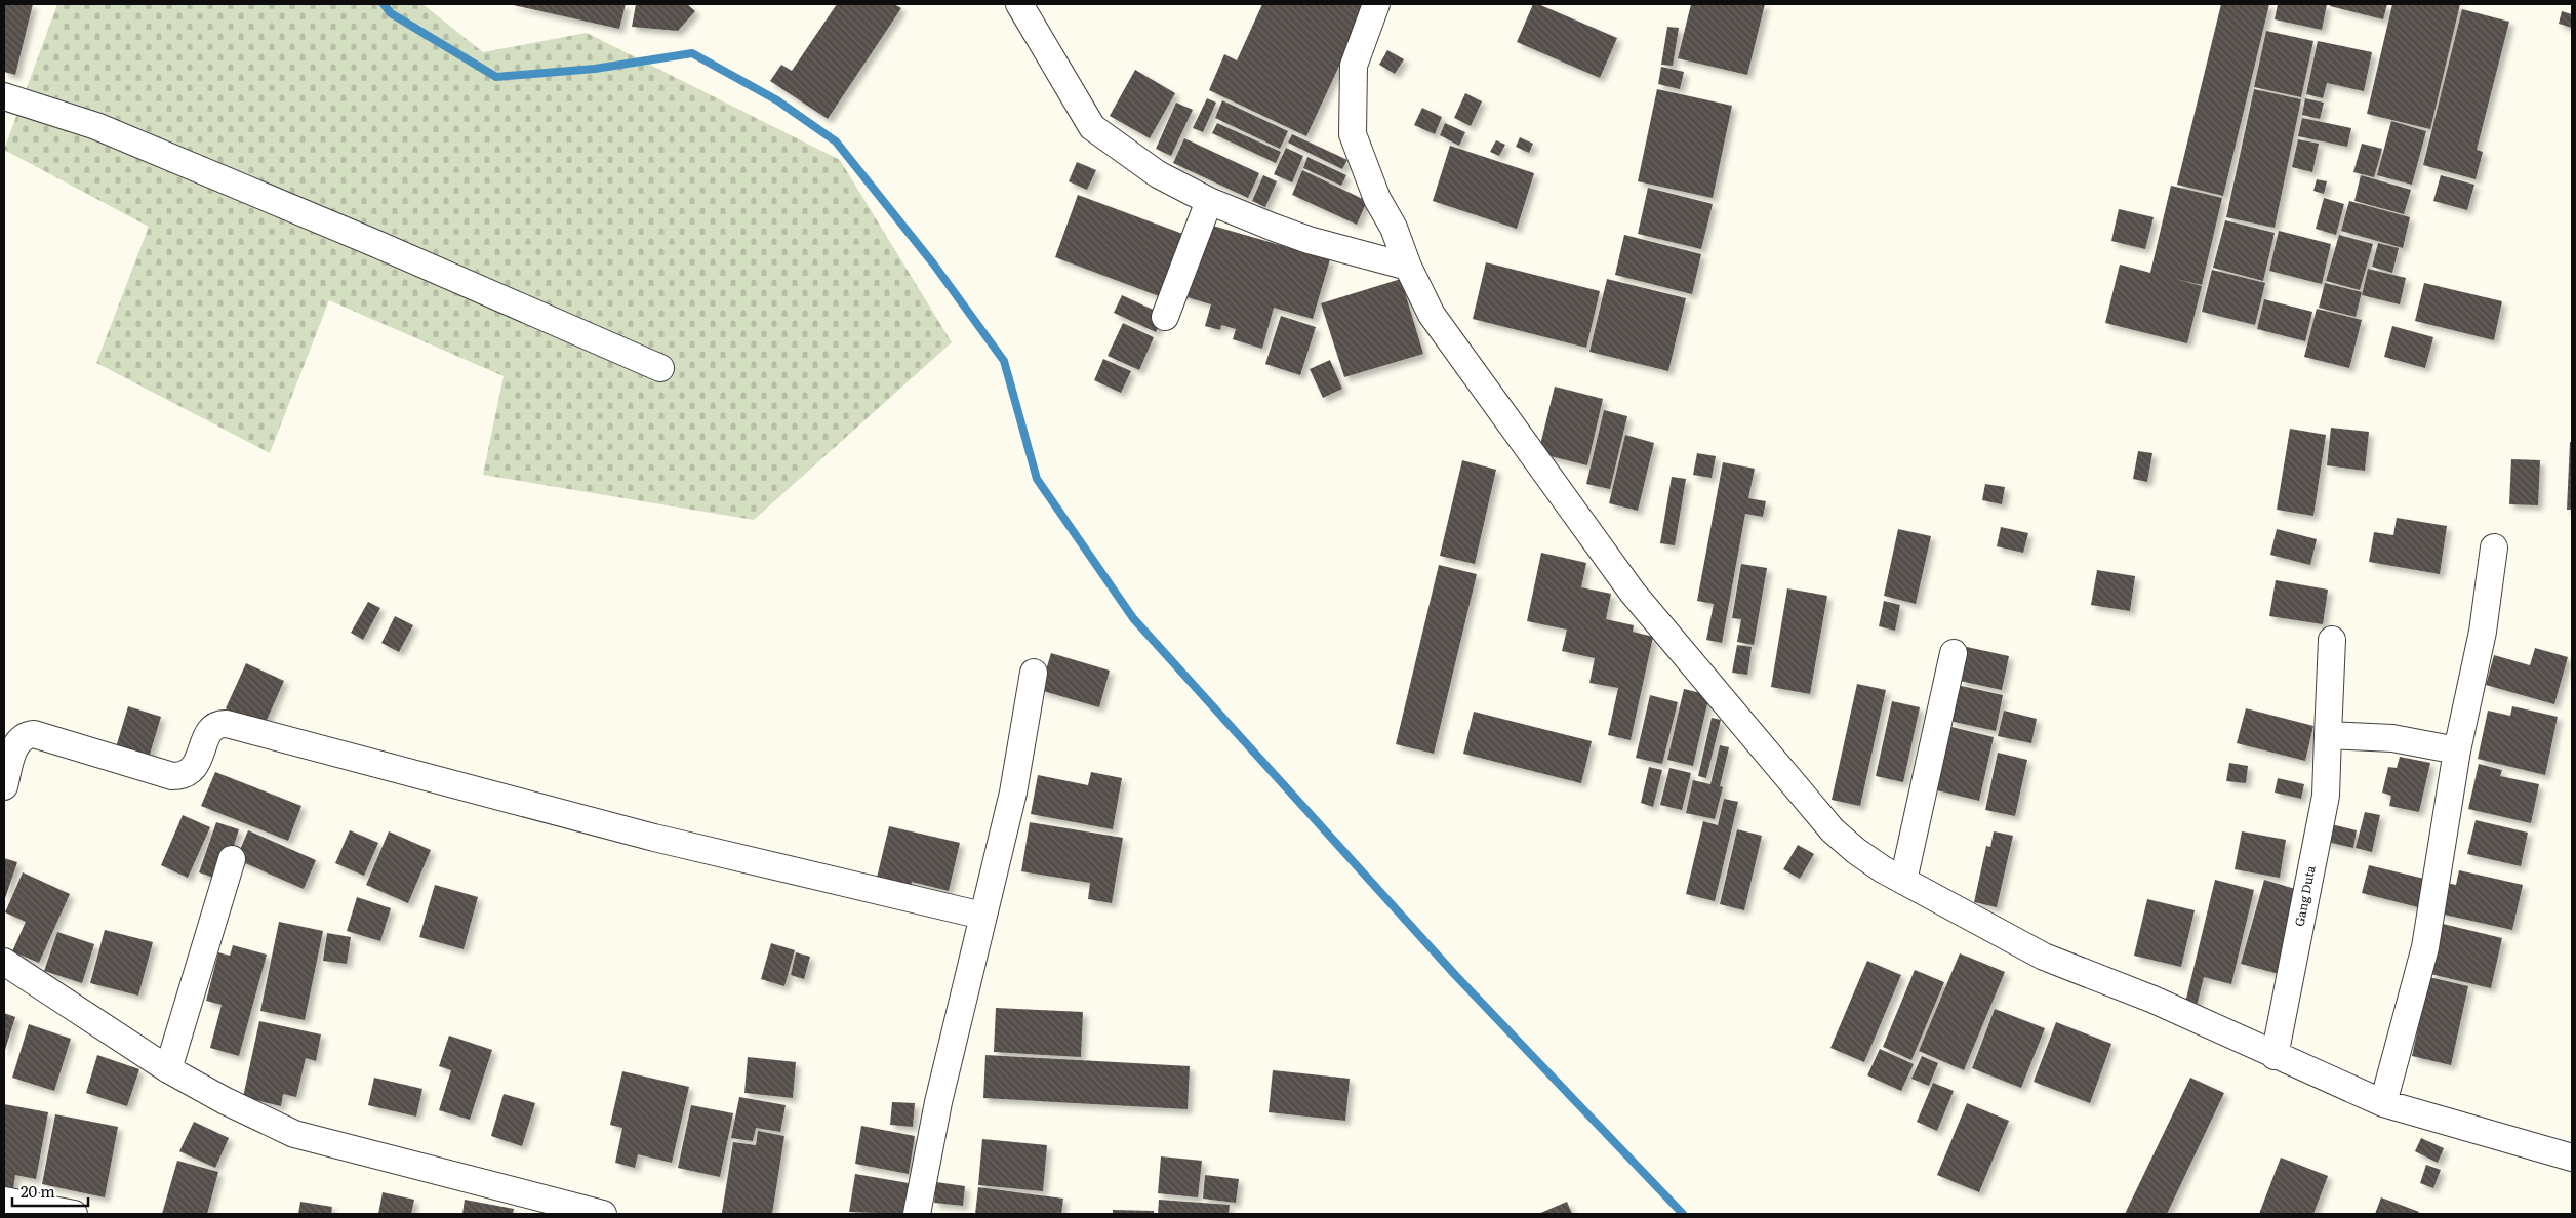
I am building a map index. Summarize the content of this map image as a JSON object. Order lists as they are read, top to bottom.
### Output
{
  "streets": {
    "street": ["Gang Duta"]
  },
  "scale_bar": "20 m"
}
